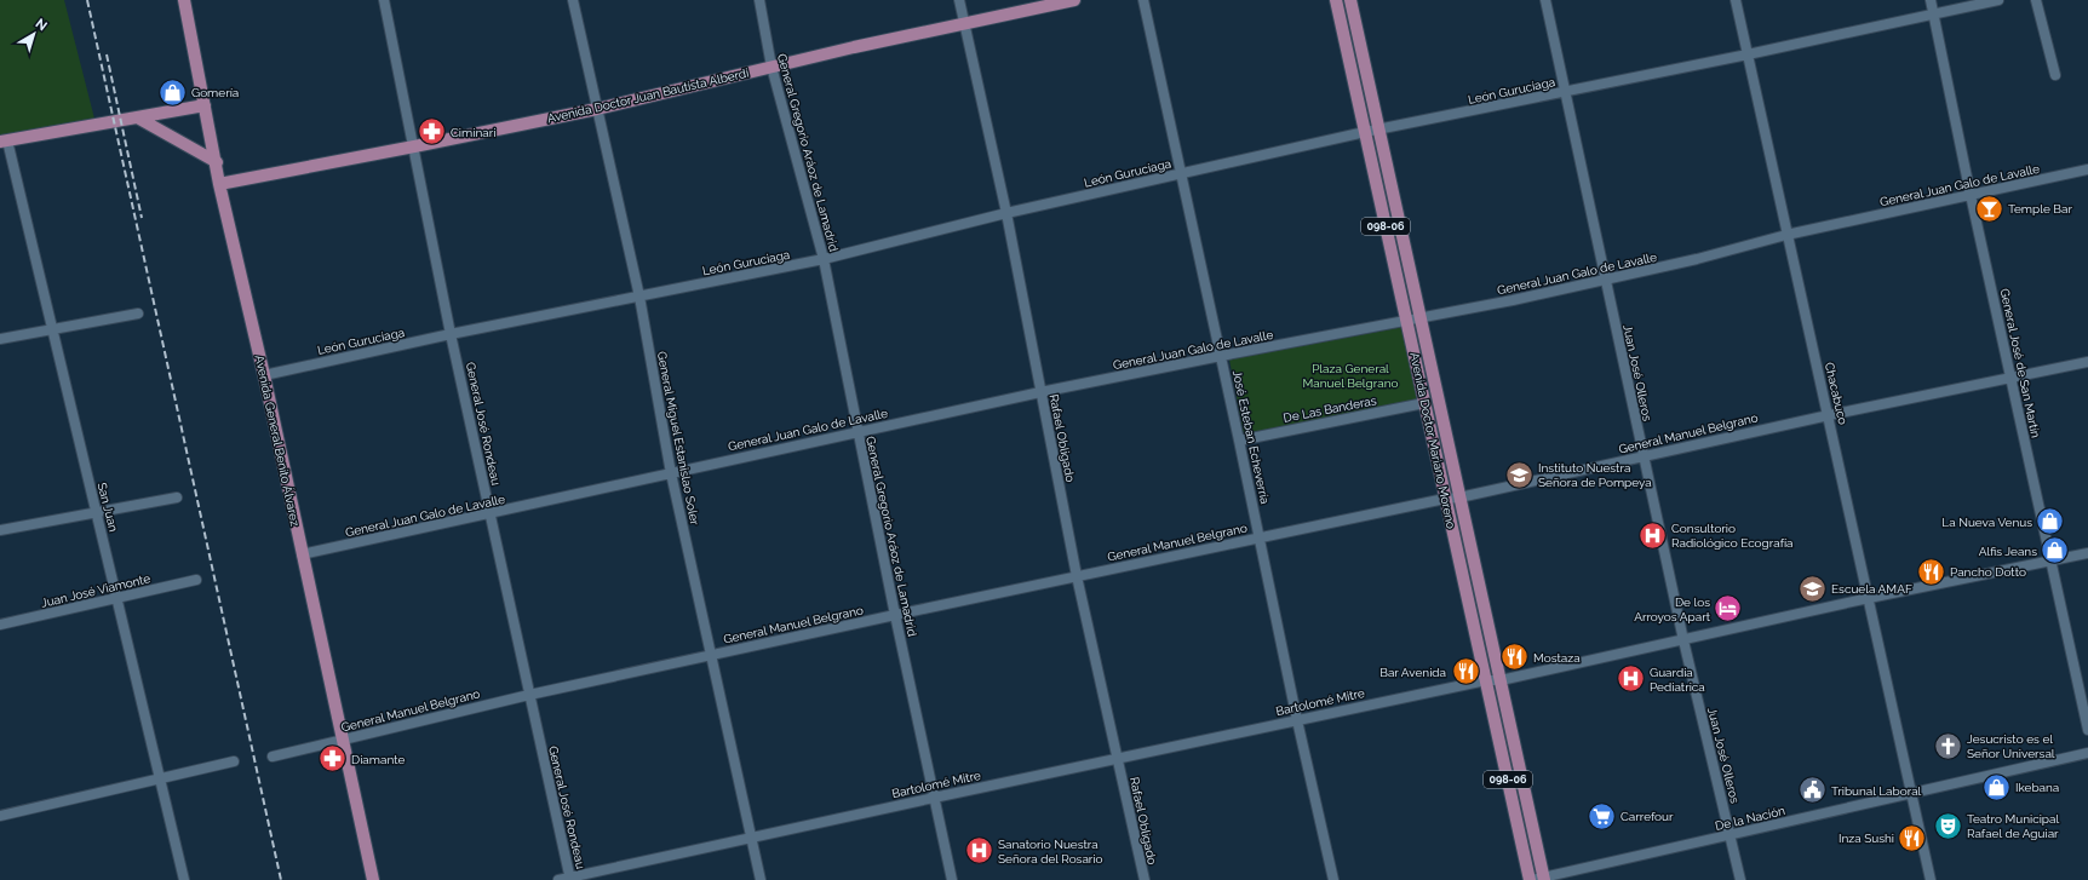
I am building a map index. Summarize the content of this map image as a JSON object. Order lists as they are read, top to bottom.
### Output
{
  "streets": {
    "main road": [
      "Avenida Doctor Juan Bautista Alberdi",
      "098-06",
      "Avenida General Benito Álvarez",
      "Avenida Doctor Mariano Moreno"
    ],
    "street": [
      "León Guruciaga",
      "General Gregorio Aráoz de Lamadrid",
      "General Juan Galo de Lavalle",
      "General José de San Martín",
      "Juan José Olleros",
      "Chacabuco",
      "De Las Banderas",
      "General José Rondeau",
      "General Manuel Belgrano",
      "José Esteban Echeverría",
      "General Miguel Estanislao Soler",
      "Rafael Obligado",
      "San Juan",
      "Juan José Viamonte",
      "Bartolomé Mitre",
      "De la Nación"
    ]
  },
  "crossings": [
    ["León Guruciaga", "General Gregorio Aráoz de Lamadrid"],
    ["León Guruciaga", "General José de San Martín"],
    ["León Guruciaga", "Juan José Olleros"],
    ["León Guruciaga", "Chacabuco"],
    ["León Guruciaga", "General José Rondeau"],
    ["León Guruciaga", "José Esteban Echeverría"],
    ["León Guruciaga", "General Miguel Estanislao Soler"],
    ["León Guruciaga", "Rafael Obligado"],
    ["León Guruciaga", "Avenida General Benito Álvarez"],
    ["León Guruciaga", "Avenida Doctor Mariano Moreno"],
    ["Avenida Doctor Juan Bautista Alberdi", "General Gregorio Aráoz de Lamadrid"],
    ["Avenida Doctor Juan Bautista Alberdi", "General José Rondeau"],
    ["Avenida Doctor Juan Bautista Alberdi", "General Miguel Estanislao Soler"],
    ["Avenida Doctor Juan Bautista Alberdi", "Rafael Obligado"],
    ["Avenida Doctor Juan Bautista Alberdi", "Avenida General Benito Álvarez"],
    ["General Gregorio Aráoz de Lamadrid", "General Juan Galo de Lavalle"],
    ["General Gregorio Aráoz de Lamadrid", "General Manuel Belgrano"],
    ["General Gregorio Aráoz de Lamadrid", "Bartolomé Mitre"],
    ["General Juan Galo de Lavalle", "General José de San Martín"],
    ["General Juan Galo de Lavalle", "Juan José Olleros"],
    ["General Juan Galo de Lavalle", "Chacabuco"],
    ["General Juan Galo de Lavalle", "General José Rondeau"],
    ["General Juan Galo de Lavalle", "José Esteban Echeverría"],
    ["General Juan Galo de Lavalle", "General Miguel Estanislao Soler"],
    ["General Juan Galo de Lavalle", "Rafael Obligado"],
    ["General Juan Galo de Lavalle", "Avenida General Benito Álvarez"],
    ["General Juan Galo de Lavalle", "Avenida Doctor Mariano Moreno"],
    ["General José de San Martín", "General Manuel Belgrano"],
    ["General José de San Martín", "Bartolomé Mitre"],
    ["Juan José Olleros", "General Manuel Belgrano"],
    ["Juan José Olleros", "Bartolomé Mitre"],
    ["Juan José Olleros", "De la Nación"],
    ["Chacabuco", "General Manuel Belgrano"],
    ["Chacabuco", "Bartolomé Mitre"],
    ["Chacabuco", "De la Nación"],
    ["De Las Banderas", "José Esteban Echeverría"],
    ["De Las Banderas", "Avenida Doctor Mariano Moreno"],
    ["General José Rondeau", "General Manuel Belgrano"],
    ["General José Rondeau", "Bartolomé Mitre"],
    ["General Manuel Belgrano", "José Esteban Echeverría"],
    ["General Manuel Belgrano", "General Miguel Estanislao Soler"],
    ["General Manuel Belgrano", "Rafael Obligado"],
    ["General Manuel Belgrano", "Avenida General Benito Álvarez"],
    ["General Manuel Belgrano", "Avenida Doctor Mariano Moreno"],
    ["José Esteban Echeverría", "Bartolomé Mitre"],
    ["General Miguel Estanislao Soler", "Bartolomé Mitre"],
    ["Rafael Obligado", "Bartolomé Mitre"],
    ["Avenida Doctor Mariano Moreno", "Bartolomé Mitre"],
    ["Avenida Doctor Mariano Moreno", "De la Nación"],
    ["San Juan", "Juan José Viamonte"]
  ],
  "parks": ["Plaza General Manuel Belgrano"],
  "places": {
    "shop": [
      "Gomería",
      "La Nueva Venus",
      "Alfis Jeans",
      "Ikebana"
    ],
    "pharmacy": ["Ciminari", "Diamante"],
    "bar": ["Temple Bar"],
    "school or university": ["Instituto Nuestra Señora de Pompeya", "Escuela AMAF"],
    "hospital": ["Consultorio Radiológico Ecografía", "Guardia Pediatrica", "Sanatorio Nuestra Señora del Rosario"],
    "restaurant": [
      "Pancho Dotto",
      "Mostaza",
      "Bar Avenida",
      "Inza Sushi"
    ],
    "hotel": ["De los Arroyos Apart"],
    "church": ["Jesucristo es el Señor Universal"],
    "public building": ["Tribunal Laboral"],
    "supermarket": ["Carrefour"],
    "theatre": ["Teatro Municipal Rafael de Aguiar"]
  },
  "north": "top right"
}
